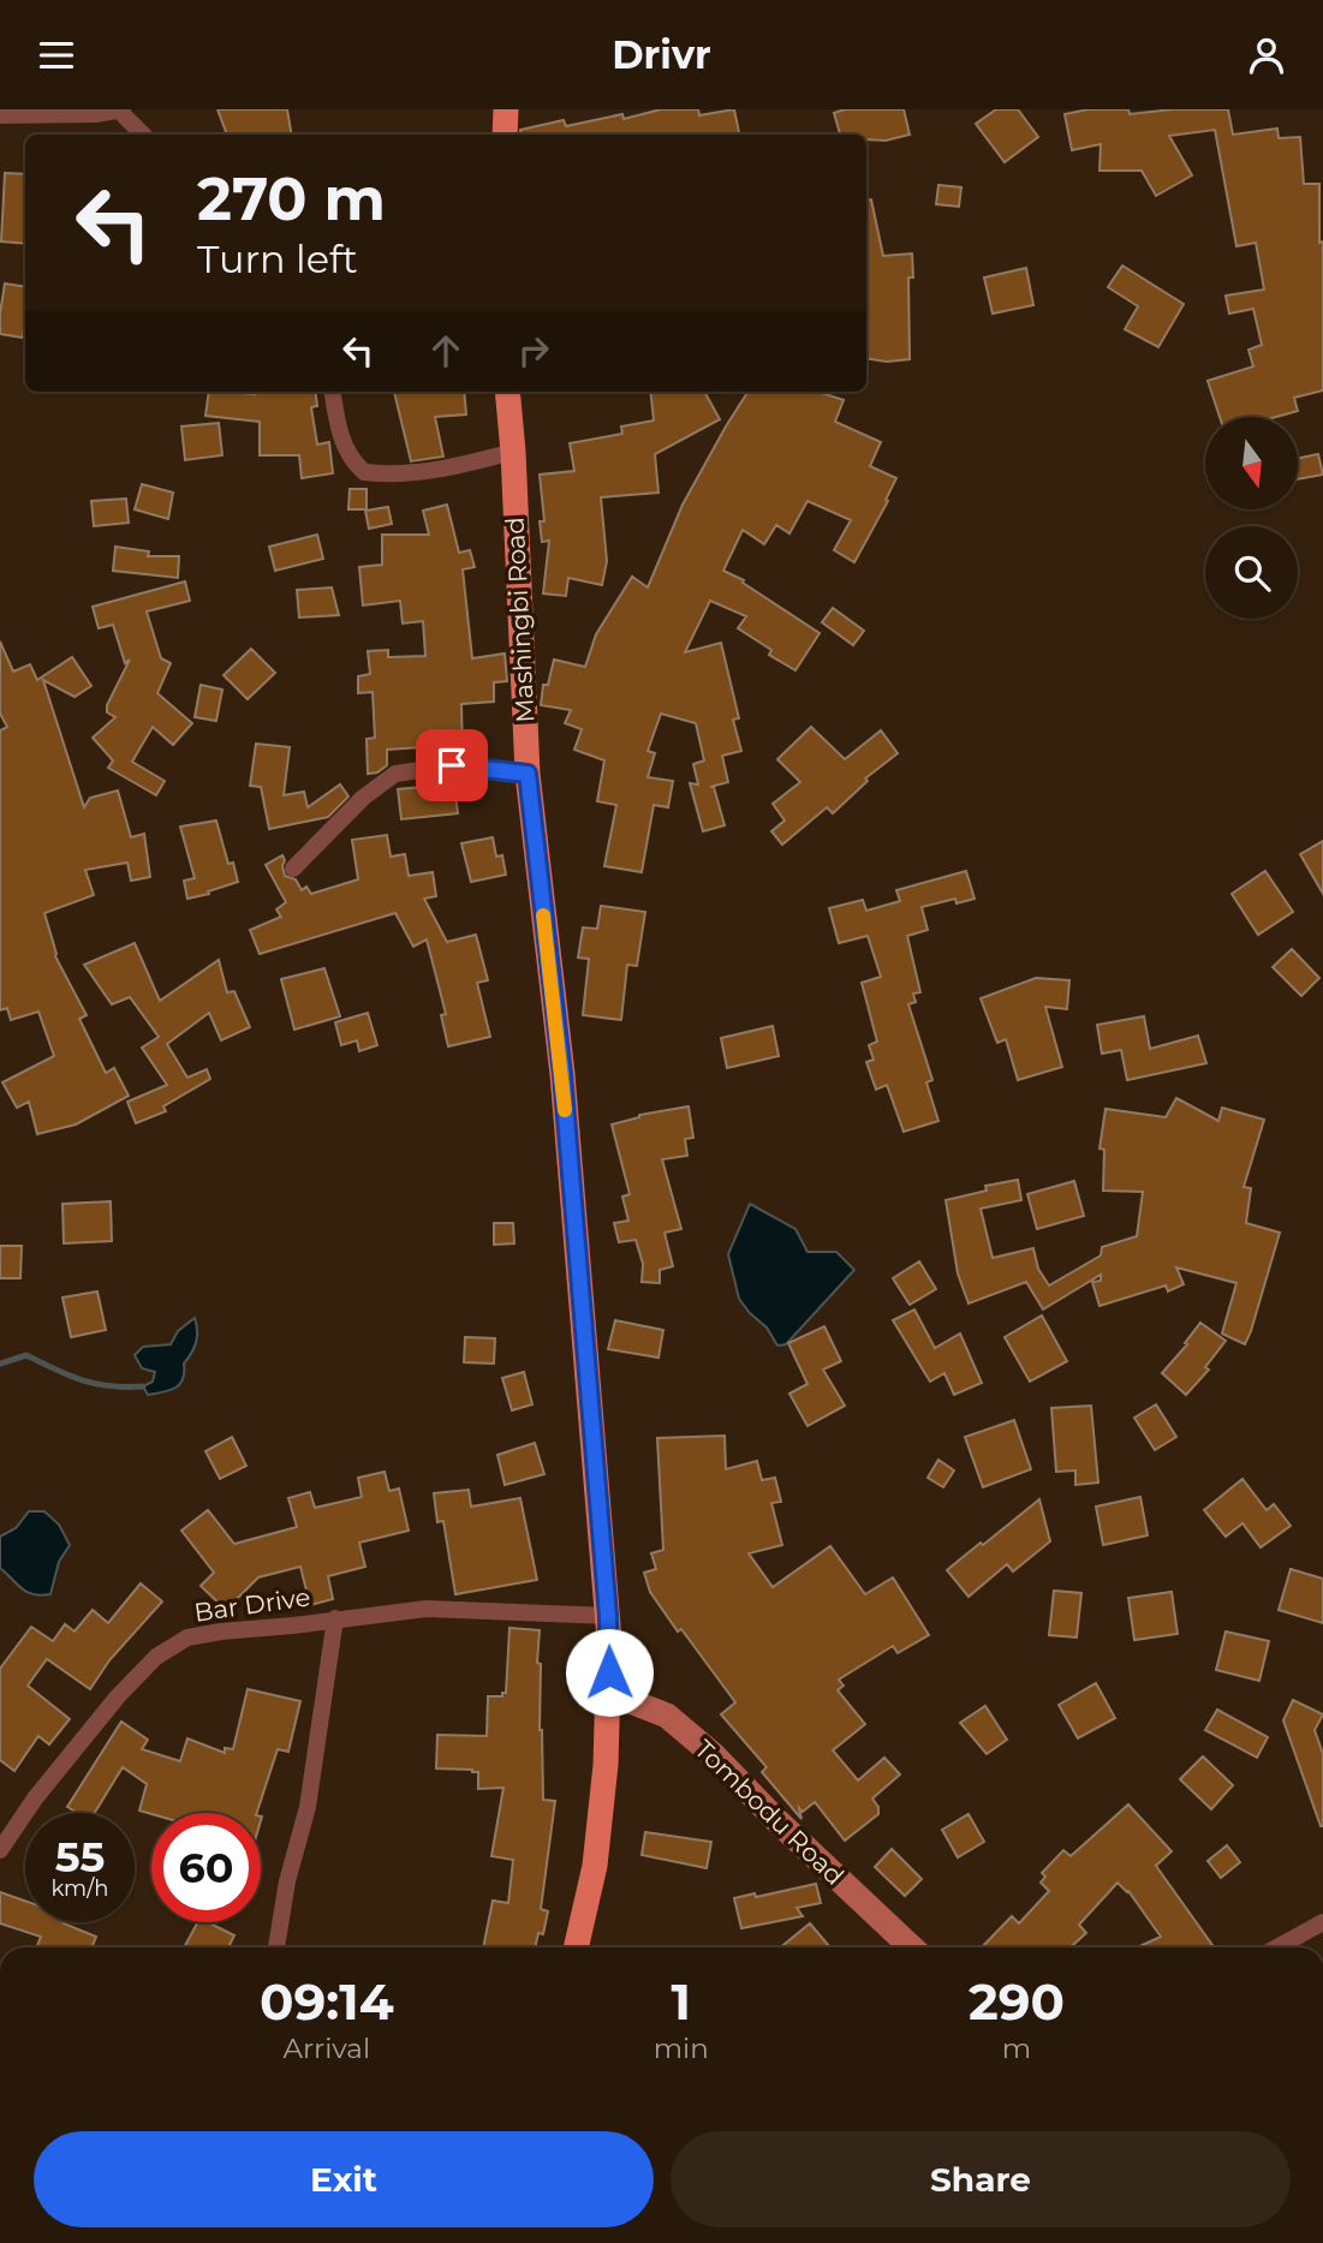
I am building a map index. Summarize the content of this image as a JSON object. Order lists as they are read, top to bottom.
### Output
{
  "streets": {
    "main road": ["Mashingbi Road", "Tombodu Road"],
    "street": ["Bar Drive"]
  },
  "crossings": [
    ["Mashingbi Road", "Bar Drive"],
    ["Mashingbi Road", "Tombodu Road"]
  ],
  "north": "bottom",
  "page": {
    "header": "Drivr",
    "turn": ["270 m", "Turn left"],
    "speed": "55 km/h",
    "limit": "60",
    "eta": [
      "09:14",
      "Arrival",
      "1",
      "min",
      "290",
      "m"
    ],
    "buttons": ["Exit", "Share"]
  }
}
